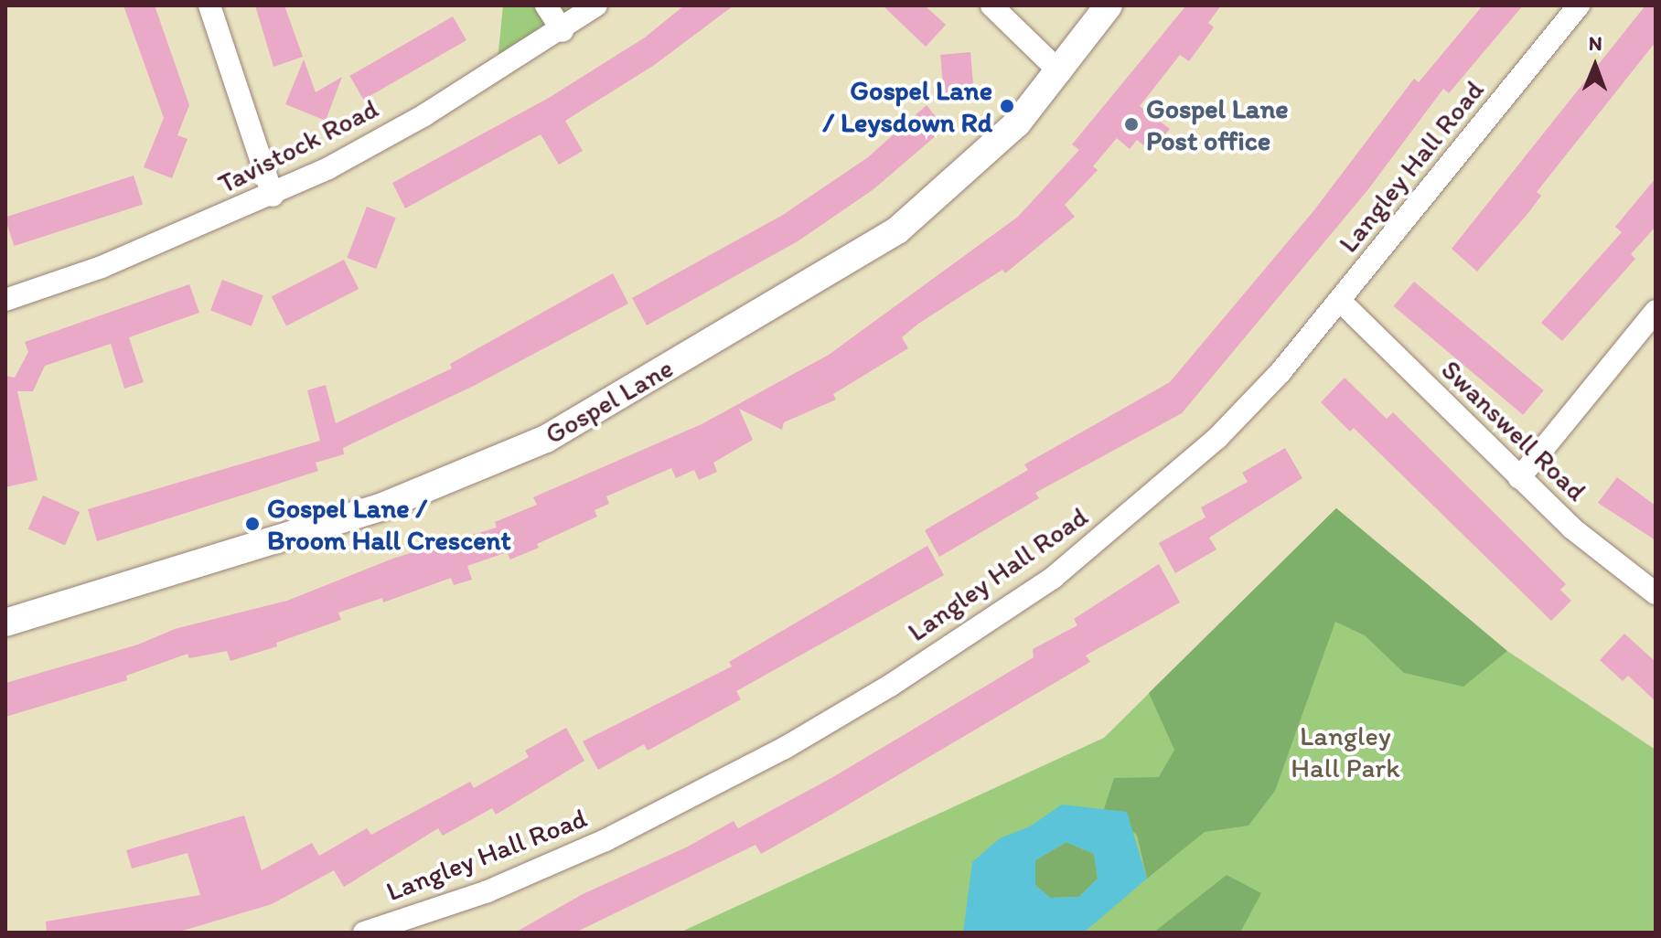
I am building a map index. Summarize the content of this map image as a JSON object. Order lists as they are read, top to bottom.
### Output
{
  "streets": {
    "street": [
      "Tavistock Road",
      "Langley Hall Road",
      "Gospel Lane",
      "Swanswell Road"
    ]
  },
  "crossings": [
    ["Langley Hall Road", "Swanswell Road"]
  ],
  "parks": ["Langley Hall Park"],
  "places": ["Gospel Lane / Leysdown Rd", "Gospel Lane Post office", "Gospel Lane / Broom Hall Crescent"],
  "north": "top"
}
